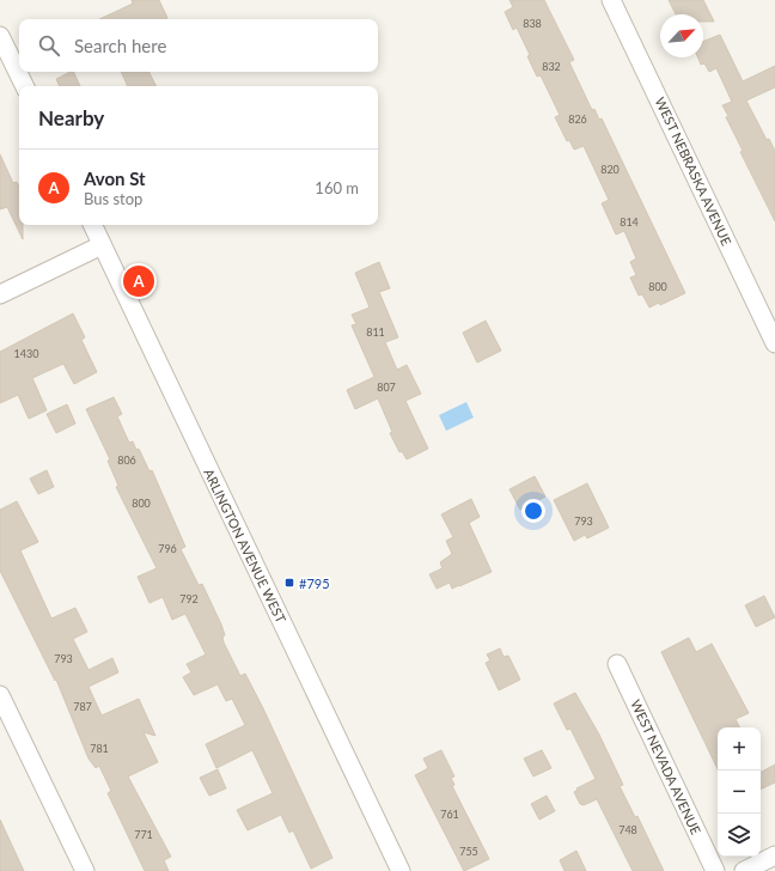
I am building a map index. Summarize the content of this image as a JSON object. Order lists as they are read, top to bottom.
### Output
{
  "streets": {
    "street": ["WEST NEBRASKA AVENUE", "ARLINGTON AVENUE WEST", "WEST NEVADA AVENUE"]
  },
  "places": {
    "transit": ["#795"]
  },
  "house_numbers": [
    "838",
    "832",
    "826",
    "820",
    "814",
    "800",
    "811",
    "1430",
    "807",
    "806",
    "800",
    "793",
    "796",
    "792",
    "793",
    "787",
    "781",
    "761",
    "748",
    "771",
    "755"
  ],
  "north": "top right",
  "page": {
    "search": "Search here",
    "heading": "Nearby",
    "list": [
      {
        "mark": "A",
        "name": "Avon St",
        "note": "Bus stop",
        "value": "160 m"
      }
    ],
    "pins": "A",
    "map_buttons": ["+", "−"]
  }
}
